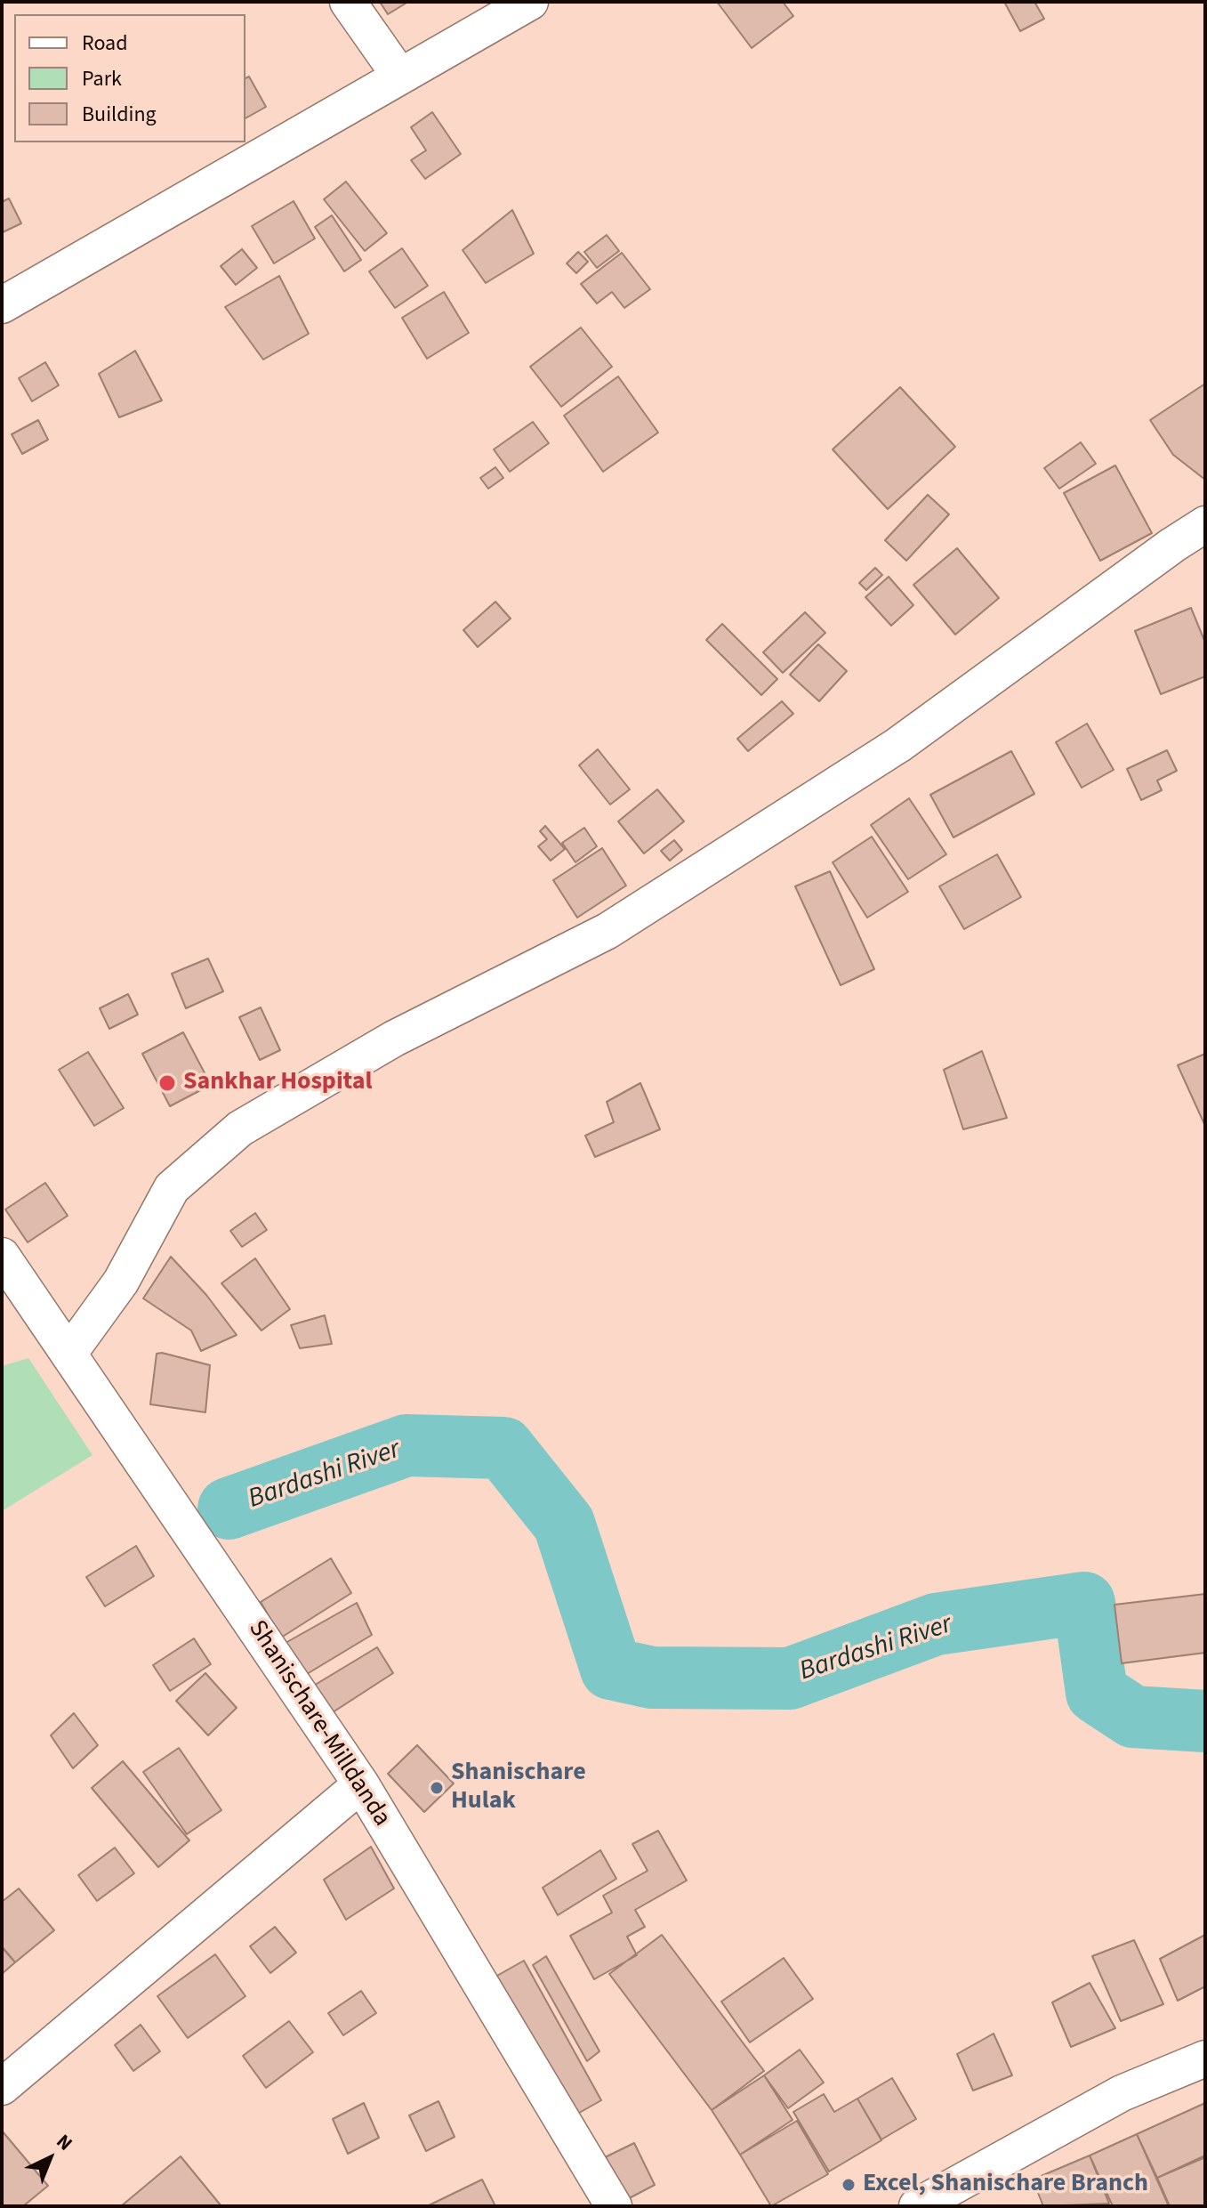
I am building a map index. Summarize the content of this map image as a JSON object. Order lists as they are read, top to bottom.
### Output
{
  "streets": {
    "street": ["Shanischare-Milldanda"]
  },
  "water": ["Bardashi River"],
  "places": ["Sankhar Hospital", "Shanischare Hulak", "Excel, Shanischare Branch"],
  "legend": ["Road", "Park", "Building"],
  "north": "top right"
}
